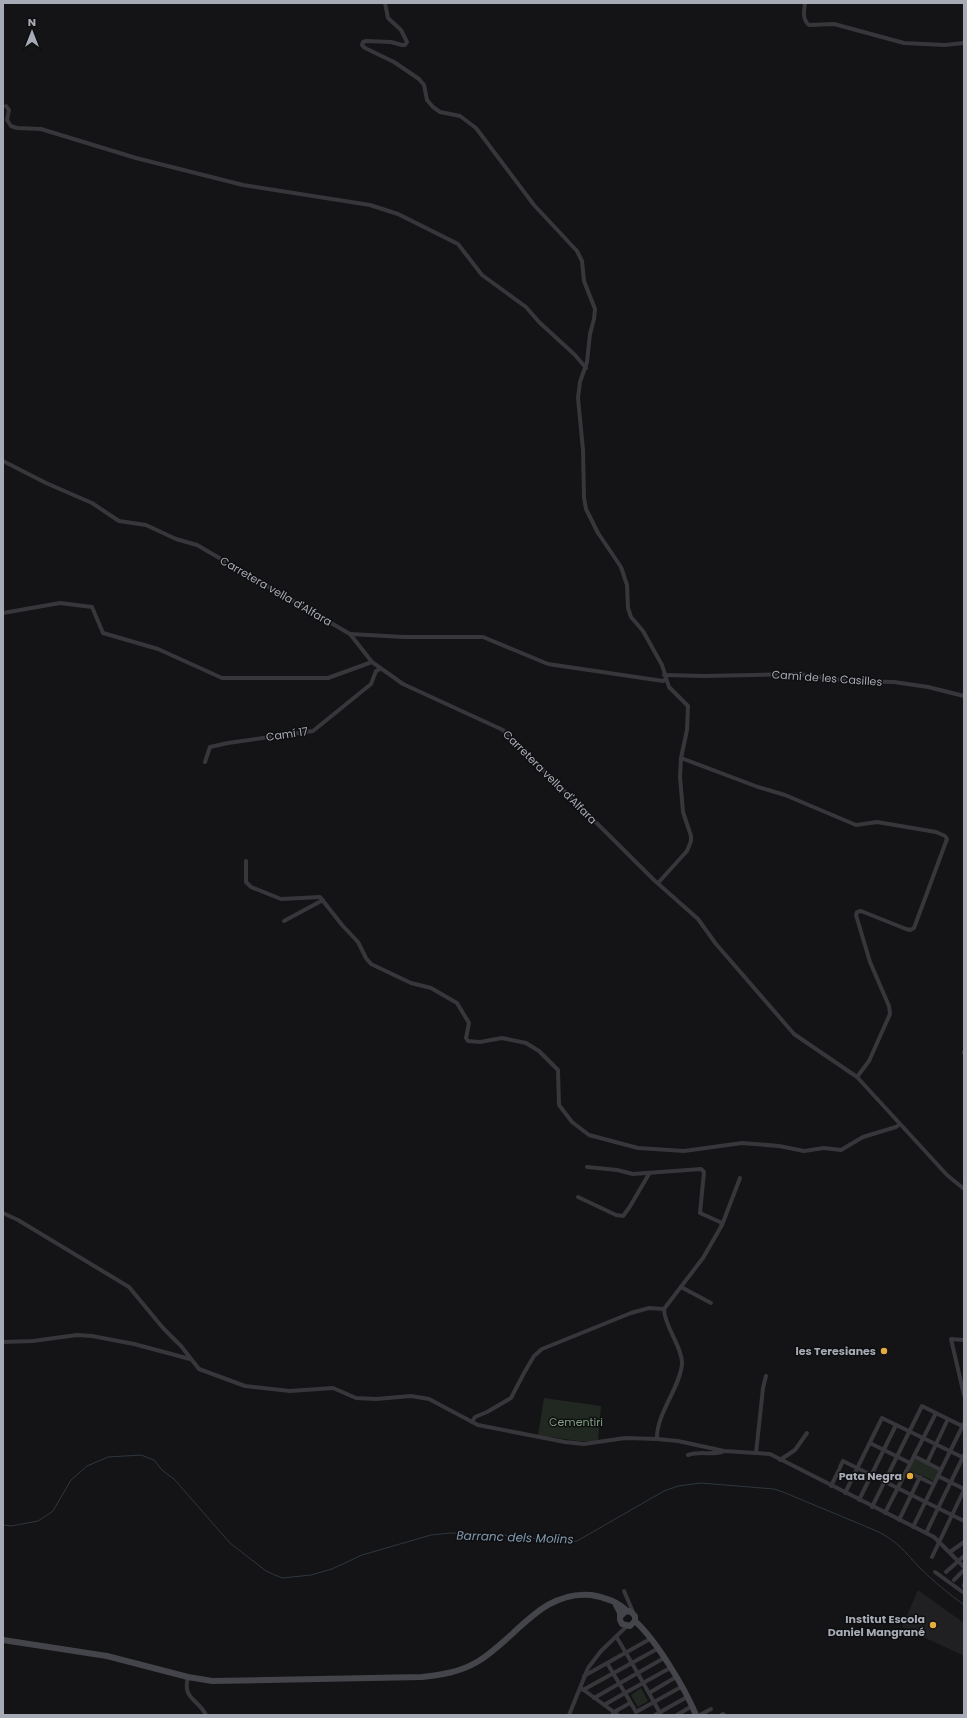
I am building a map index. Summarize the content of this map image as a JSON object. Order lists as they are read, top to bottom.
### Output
{
  "streets": {
    "street": ["Carretera vella d'Alfara", "Camí de les Casilles", "Camí 17"]
  },
  "crossings": [
    ["Carretera vella d'Alfara", "Camí de les Casilles"],
    ["Carretera vella d'Alfara", "Camí 17"]
  ],
  "water": ["Barranc dels Molins"],
  "parks": ["Cementiri"],
  "places": ["les Teresianes", "Pata Negra", "Institut Escola Daniel Mangrané"],
  "north": "top"
}
